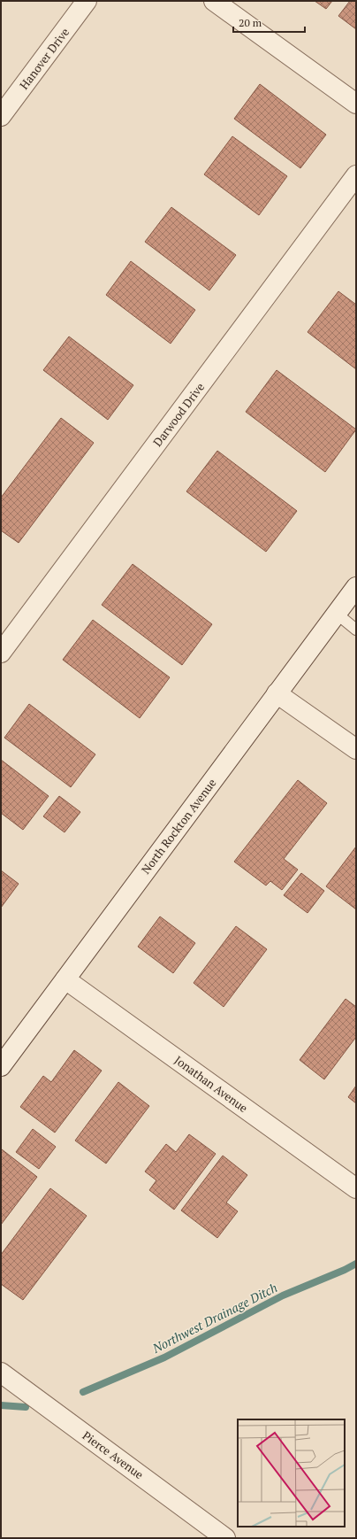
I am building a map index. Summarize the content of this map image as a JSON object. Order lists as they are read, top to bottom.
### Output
{
  "streets": {
    "street": [
      "Hanover Drive",
      "Darwood Drive",
      "North Rockton Avenue",
      "Jonathan Avenue",
      "Pierce Avenue"
    ]
  },
  "crossings": [
    ["North Rockton Avenue", "Jonathan Avenue"]
  ],
  "water": ["Northwest Drainage Ditch"],
  "scale_bar": "20 m"
}
